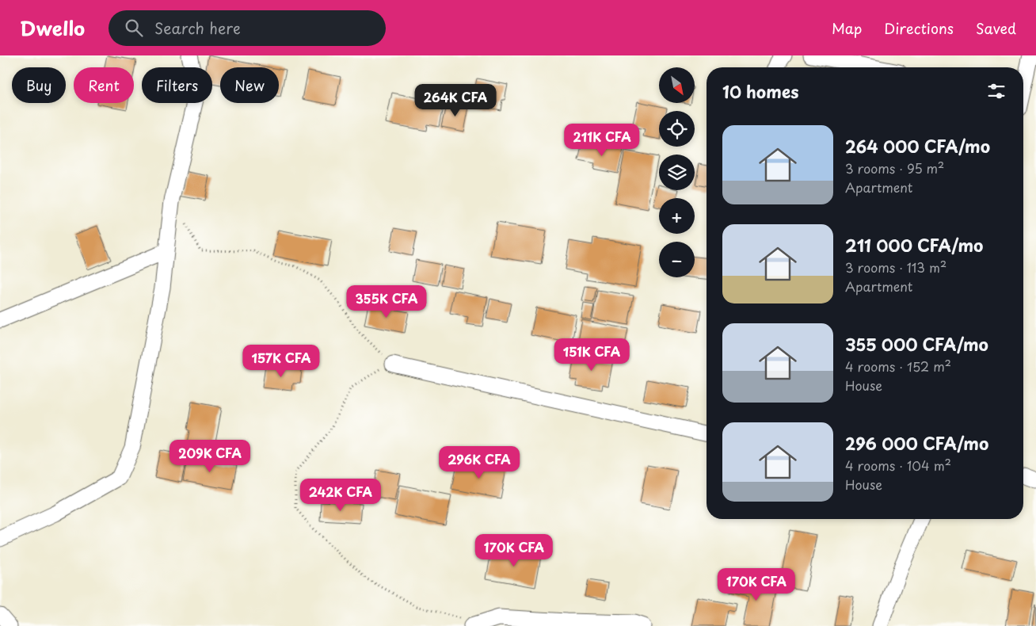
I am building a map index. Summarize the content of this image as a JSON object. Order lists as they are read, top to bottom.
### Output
{
  "north": "bottom right",
  "page": {
    "header": "Dwello",
    "search": "Search here",
    "nav": ["Map", "Directions", "Saved"],
    "map_buttons": ["+", "−"],
    "chip": [
      "Buy",
      "Rent",
      "Filters",
      "New"
    ],
    "heading": "10 homes",
    "price": [
      "264K CFA",
      "211K CFA",
      "355K CFA",
      "151K CFA",
      "157K CFA",
      "209K CFA",
      "296K CFA",
      "242K CFA",
      "170K CFA",
      "170K CFA"
    ],
    "list": [
      {
        "name": "264 000 CFA/mo",
        "note": "3 rooms · 95 m² · Apartment"
      },
      {
        "name": "211 000 CFA/mo",
        "note": "3 rooms · 113 m² · Apartment"
      },
      {
        "name": "355 000 CFA/mo",
        "note": "4 rooms · 152 m² · House"
      },
      {
        "name": "296 000 CFA/mo",
        "note": "4 rooms · 104 m² · House"
      }
    ]
  }
}
